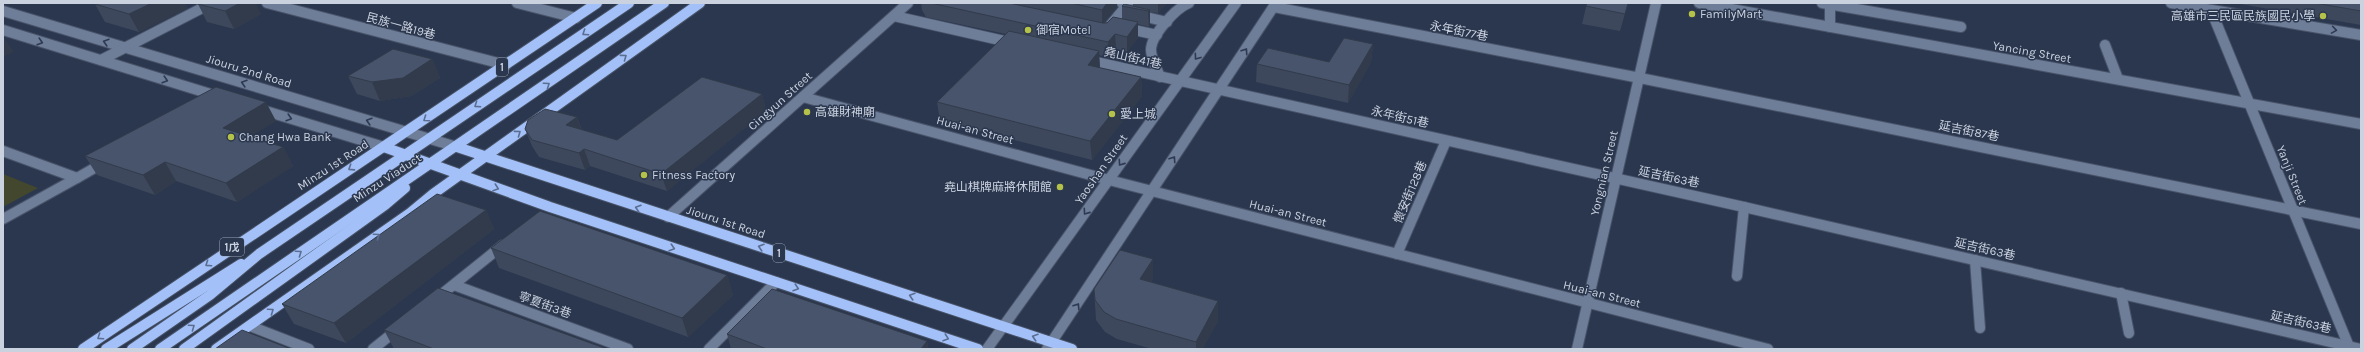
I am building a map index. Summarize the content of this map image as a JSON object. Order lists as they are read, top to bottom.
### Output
{
  "streets": {
    "main road": [
      "1",
      "Jiouru 2nd Road",
      "Minzu 1st Road",
      "Minzu Viaduct",
      "Jiouru 1st Road",
      "1戊"
    ],
    "street": [
      "民族一路19巷",
      "永年街77巷",
      "Yancing Street",
      "堯山街41巷",
      "Cingyun Street",
      "永年街51巷",
      "Huai-an Street",
      "延吉街87巷",
      "Yaoshan Street",
      "Yongnian Street",
      "Yanji Street",
      "延吉街63巷",
      "懷安街128巷",
      "寧夏街3巷"
    ]
  },
  "crossings": [
    ["民族一路19巷", "Minzu 1st Road"],
    ["永年街77巷", "延吉街87巷"],
    ["永年街77巷", "Yongnian Street"],
    ["Yancing Street", "Yanji Street"],
    ["堯山街41巷", "永年街51巷"],
    ["堯山街41巷", "Yaoshan Street"],
    ["1", "Jiouru 2nd Road"],
    ["1", "Minzu 1st Road"],
    ["1", "Minzu Viaduct"],
    ["Jiouru 2nd Road", "Minzu 1st Road"],
    ["Jiouru 2nd Road", "Jiouru 1st Road"],
    ["Cingyun Street", "Huai-an Street"],
    ["Cingyun Street", "Jiouru 1st Road"],
    ["永年街51巷", "Yaoshan Street"],
    ["永年街51巷", "Yongnian Street"],
    ["永年街51巷", "延吉街63巷"],
    ["永年街51巷", "懷安街128巷"],
    ["Huai-an Street", "Yaoshan Street"],
    ["Huai-an Street", "Yongnian Street"],
    ["Huai-an Street", "懷安街128巷"],
    ["延吉街87巷", "Yongnian Street"],
    ["延吉街87巷", "Yanji Street"],
    ["Yaoshan Street", "Jiouru 1st Road"],
    ["Yongnian Street", "延吉街63巷"],
    ["Yanji Street", "延吉街63巷"]
  ],
  "places": [
    "FamilyMart",
    "高雄市三民區民族國民小學",
    "御宿Motel",
    "高雄財神廟",
    "愛上城",
    "Chang Hwa Bank",
    "Fitness Factory",
    "堯山棋牌麻將休閒館"
  ]
}
